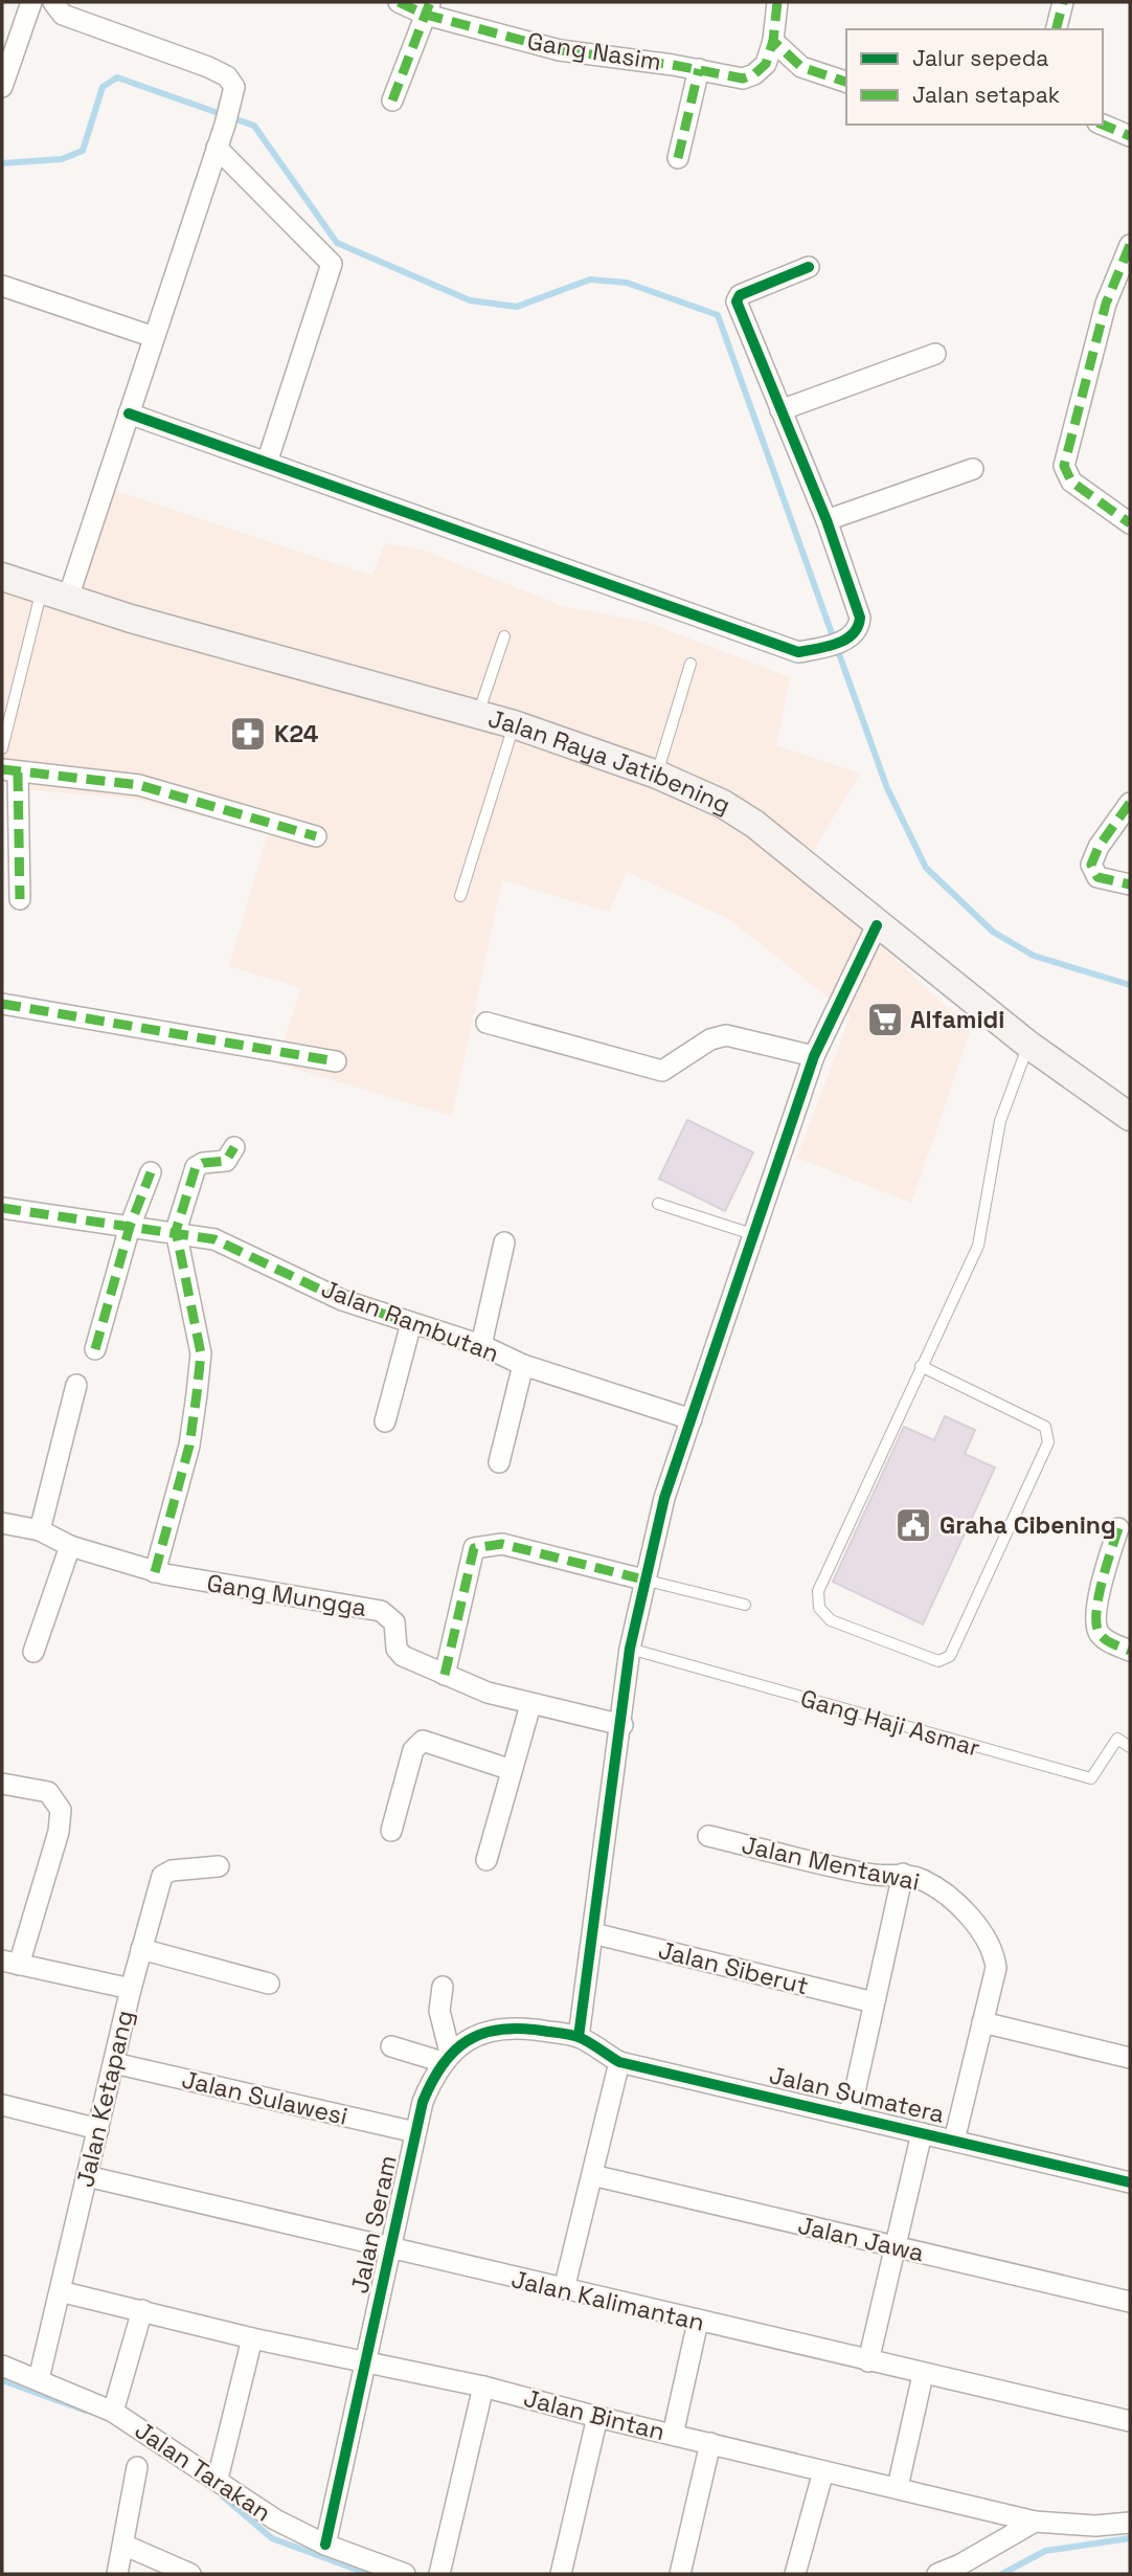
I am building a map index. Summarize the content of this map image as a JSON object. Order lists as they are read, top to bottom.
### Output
{
  "streets": {
    "main road": ["Jalan Raya Jatibening"],
    "street": [
      "Gang Nasim",
      "Jalan Rambutan",
      "Gang Mungga",
      "Jalan Mentawai",
      "Jalan Siberut",
      "Jalan Sumatera",
      "Jalan Sulawesi",
      "Jalan Ketapang",
      "Jalan Seram",
      "Jalan Jawa",
      "Jalan Kalimantan",
      "Jalan Bintan",
      "Jalan Tarakan"
    ],
    "lane": ["Gang Haji Asmar"]
  },
  "crossings": [
    ["Jalan Mentawai", "Jalan Sumatera"],
    ["Jalan Sulawesi", "Jalan Ketapang"],
    ["Jalan Sulawesi", "Jalan Seram"],
    ["Jalan Ketapang", "Jalan Kalimantan"],
    ["Jalan Ketapang", "Jalan Bintan"],
    ["Jalan Ketapang", "Jalan Tarakan"],
    ["Jalan Seram", "Jalan Kalimantan"],
    ["Jalan Seram", "Jalan Bintan"],
    ["Jalan Seram", "Jalan Tarakan"]
  ],
  "places": {
    "pharmacy": ["K24"],
    "supermarket": ["Alfamidi"],
    "public building": ["Graha Cibening"]
  },
  "legend": ["Jalur sepeda", "Jalan setapak"]
}
